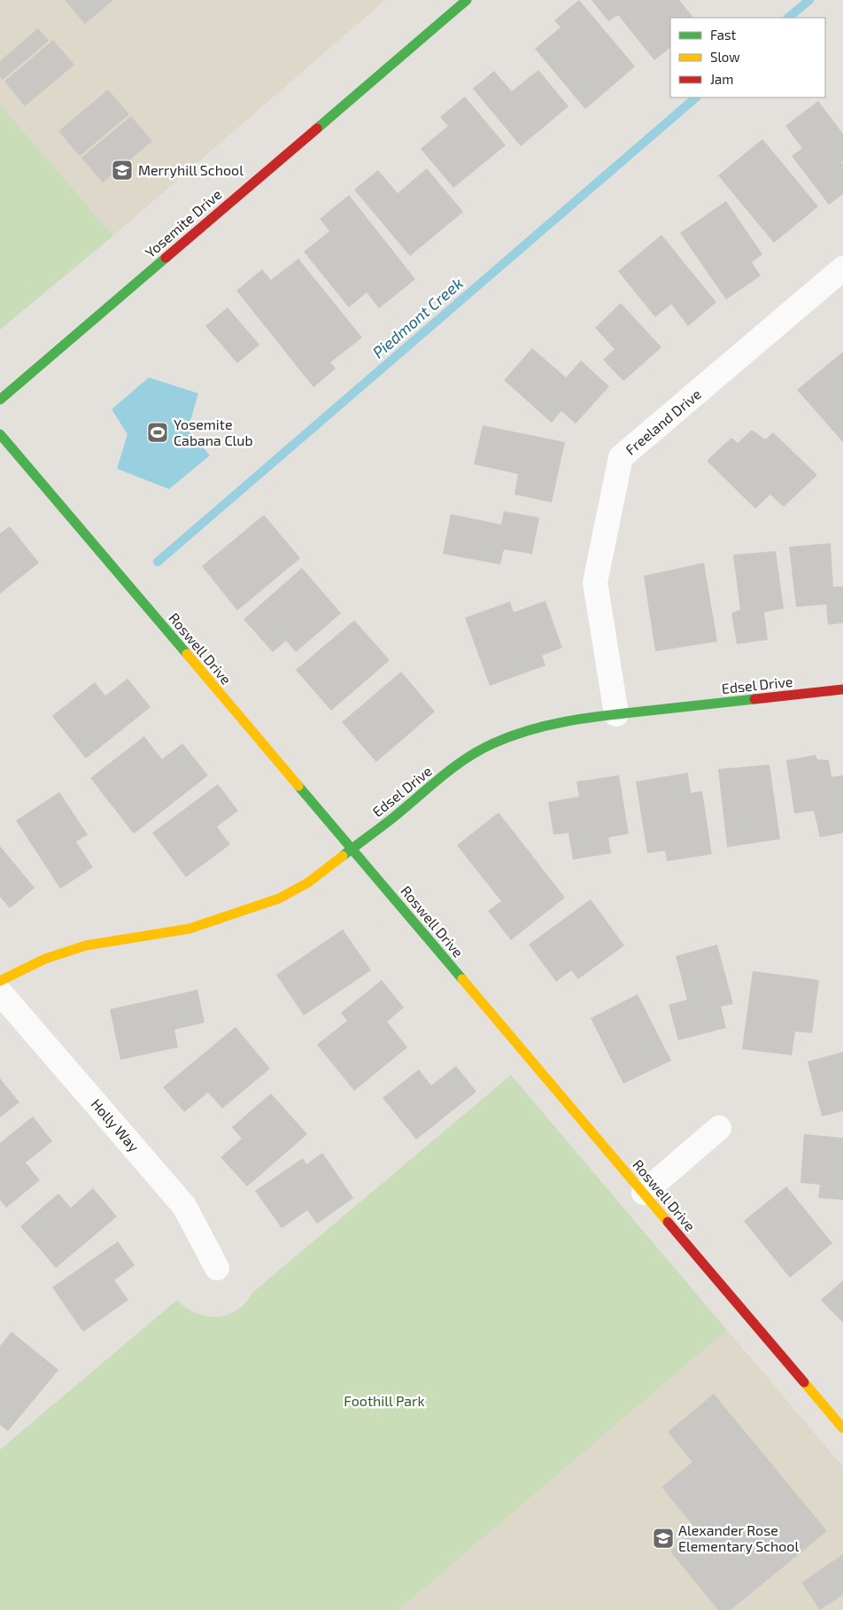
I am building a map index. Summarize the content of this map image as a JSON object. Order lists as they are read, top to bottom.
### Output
{
  "streets": {
    "street": [
      "Yosemite Drive",
      "Freeland Drive",
      "Roswell Drive",
      "Edsel Drive",
      "Holly Way"
    ]
  },
  "crossings": [
    ["Freeland Drive", "Edsel Drive"],
    ["Roswell Drive", "Edsel Drive"]
  ],
  "water": ["Piedmont Creek"],
  "parks": ["Foothill Park"],
  "places": {
    "school or university": ["Merryhill School", "Alexander Rose Elementary School"],
    "sports": ["Yosemite Cabana Club"]
  },
  "legend": ["Fast", "Slow", "Jam"]
}
